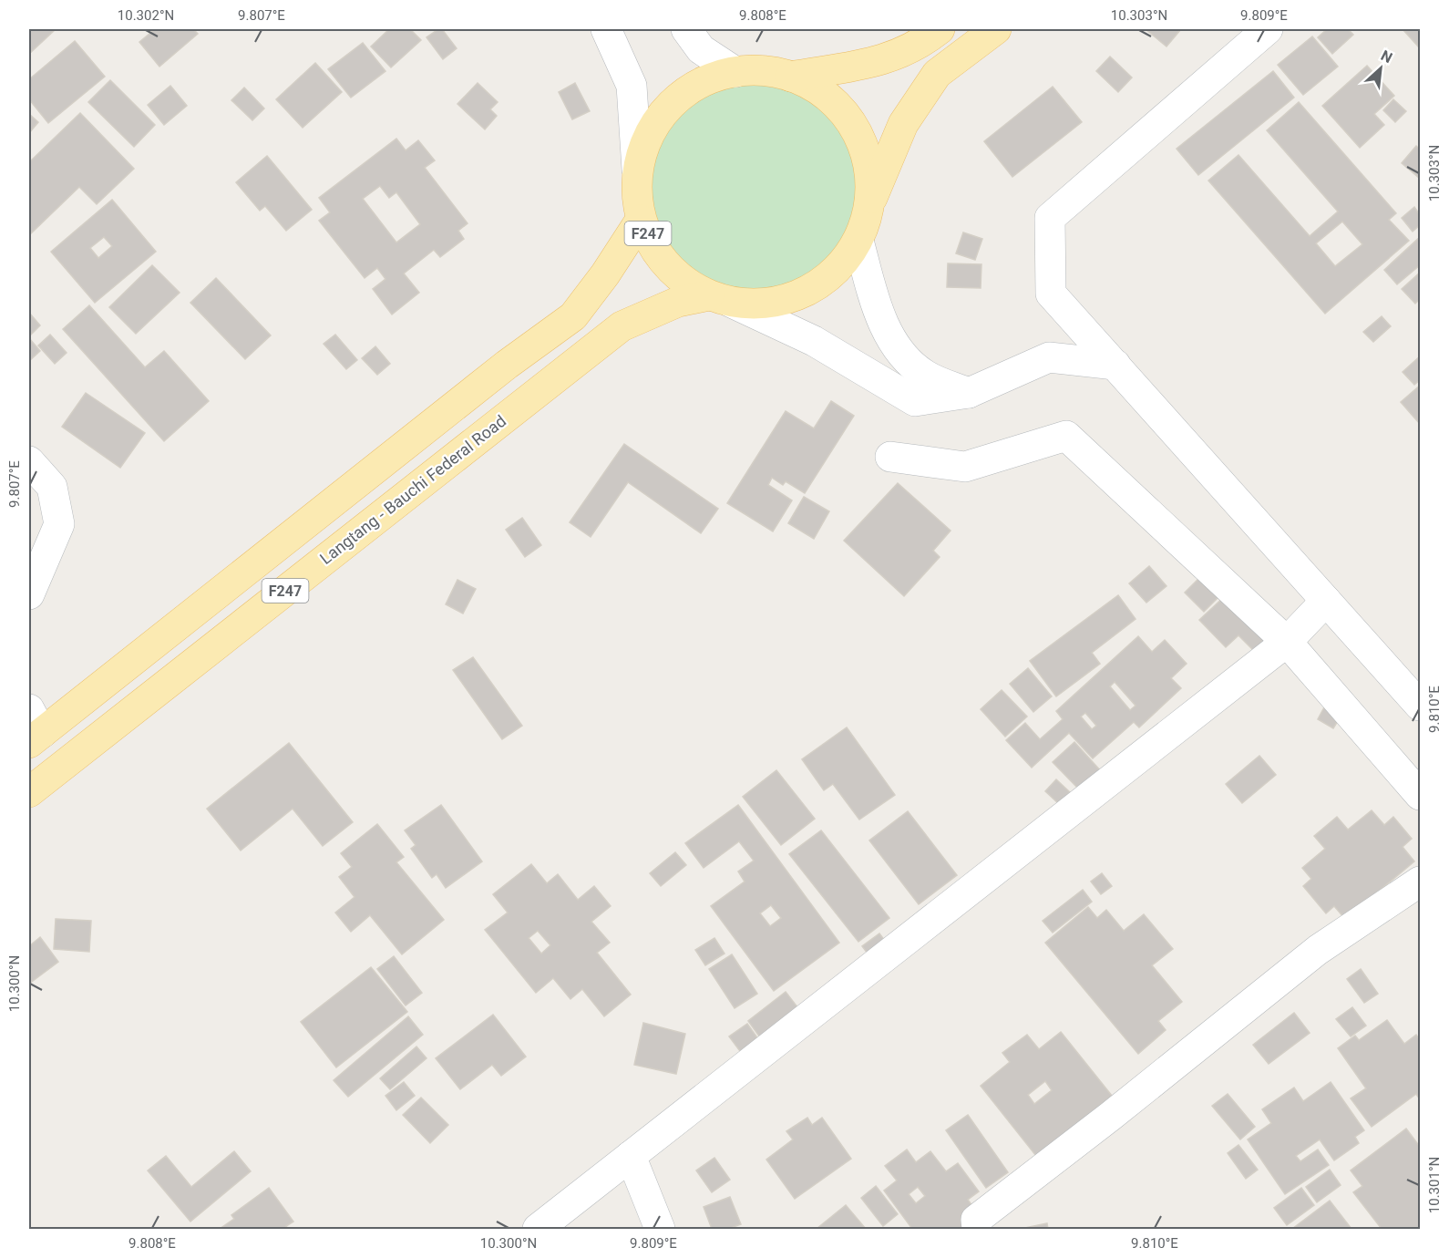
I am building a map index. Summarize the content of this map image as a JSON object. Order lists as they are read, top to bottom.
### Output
{
  "streets": {
    "main road": ["F247", "Langtang - Bauchi Federal Road"]
  },
  "crossings": [
    ["F247", "Langtang - Bauchi Federal Road"]
  ],
  "north": "top right",
  "coordinates": [
    "10.302°N",
    "9.807°E",
    "9.808°E",
    "10.303°N",
    "9.809°E",
    "9.810°E",
    "10.300°N",
    "10.301°N"
  ]
}
